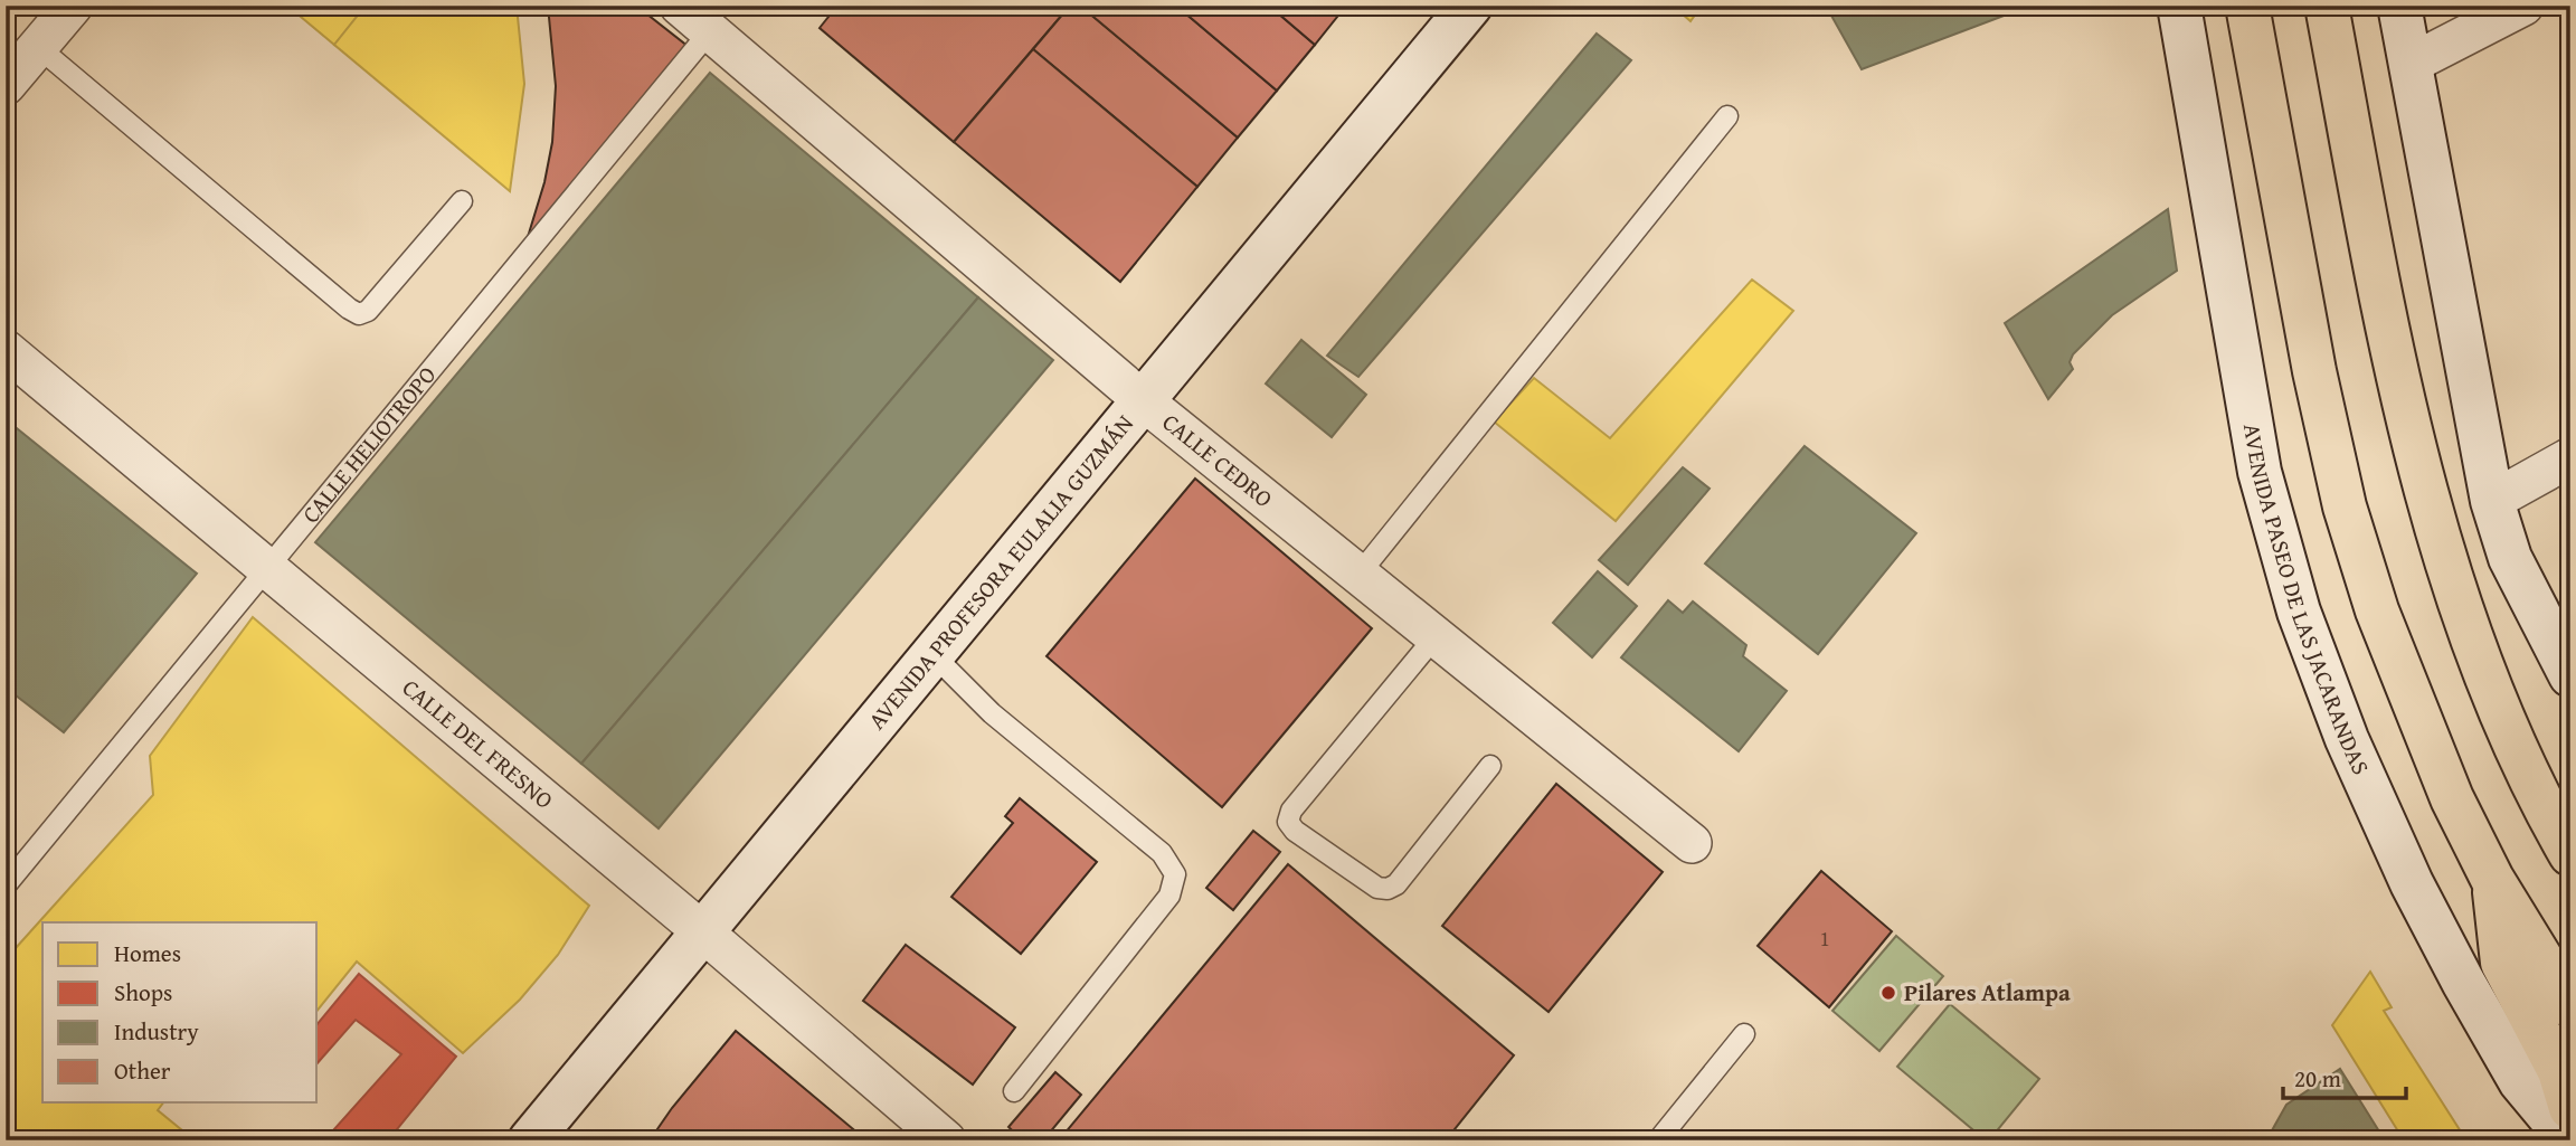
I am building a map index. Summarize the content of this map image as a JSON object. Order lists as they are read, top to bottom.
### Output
{
  "streets": {
    "main road": ["AVENIDA PROFESORA EULALIA GUZMÁN", "AVENIDA PASEO DE LAS JACARANDAS"],
    "street": ["CALLE CEDRO", "CALLE DEL FRESNO"],
    "lane": ["CALLE HELIOTROPO"]
  },
  "crossings": [
    ["CALLE HELIOTROPO", "CALLE CEDRO"],
    ["CALLE HELIOTROPO", "CALLE DEL FRESNO"],
    ["CALLE CEDRO", "AVENIDA PROFESORA EULALIA GUZMÁN"],
    ["AVENIDA PROFESORA EULALIA GUZMÁN", "CALLE DEL FRESNO"]
  ],
  "places": ["Pilares Atlampa"],
  "house_numbers": ["1"],
  "legend": [
    "Homes",
    "Shops",
    "Industry",
    "Other"
  ],
  "scale_bar": "20 m"
}
